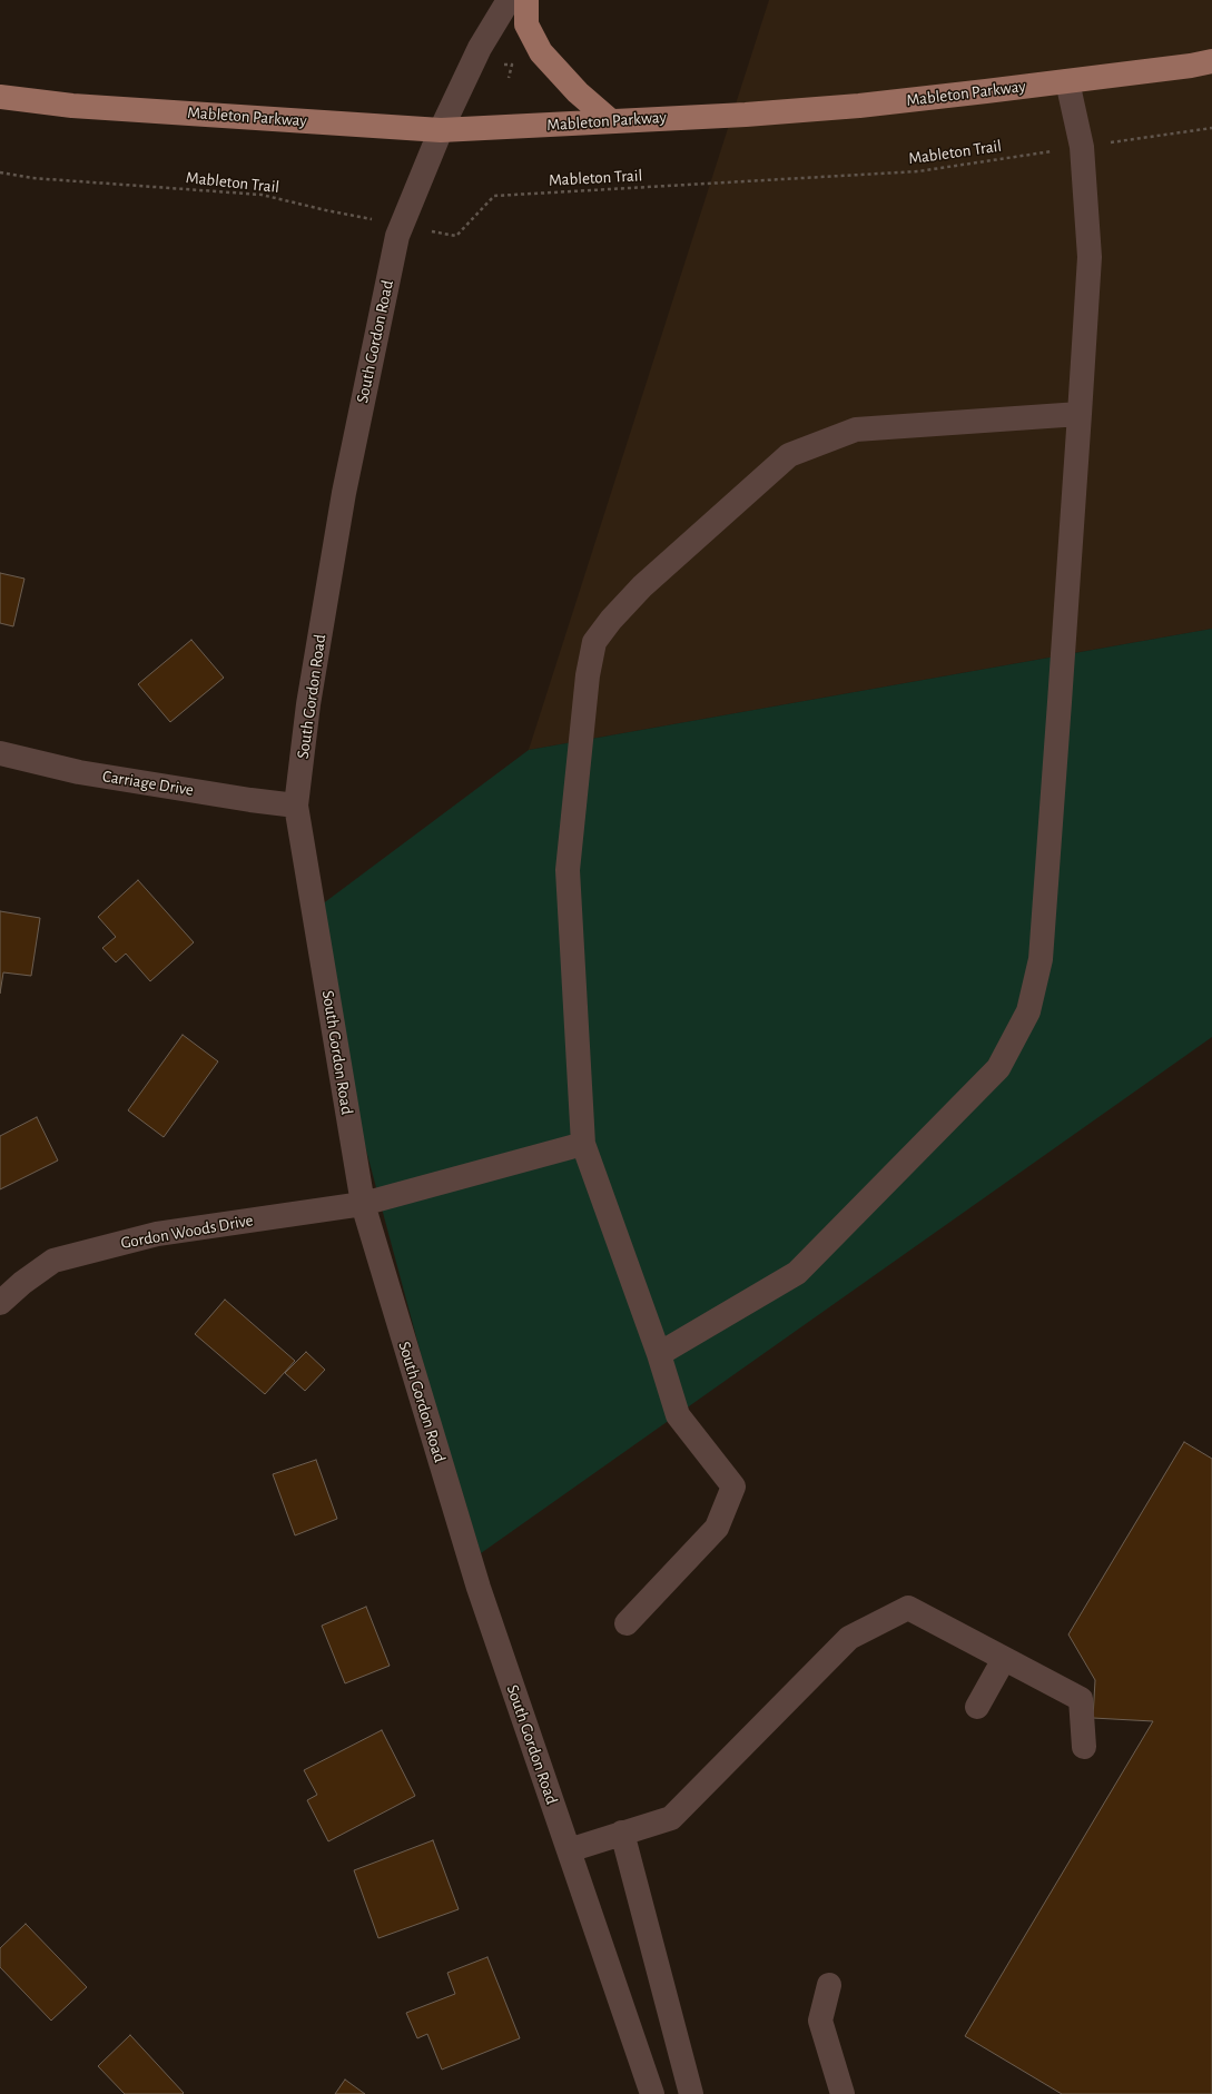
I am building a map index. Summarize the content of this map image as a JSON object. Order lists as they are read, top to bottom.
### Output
{
  "streets": {
    "main road": ["Mableton Parkway"],
    "street": ["South Gordon Road", "Carriage Drive", "Gordon Woods Drive"],
    "path": ["Mableton Trail"]
  },
  "crossings": [
    ["Mableton Parkway", "South Gordon Road"],
    ["Mableton Trail", "South Gordon Road"],
    ["South Gordon Road", "Carriage Drive"],
    ["South Gordon Road", "Gordon Woods Drive"]
  ]
}
